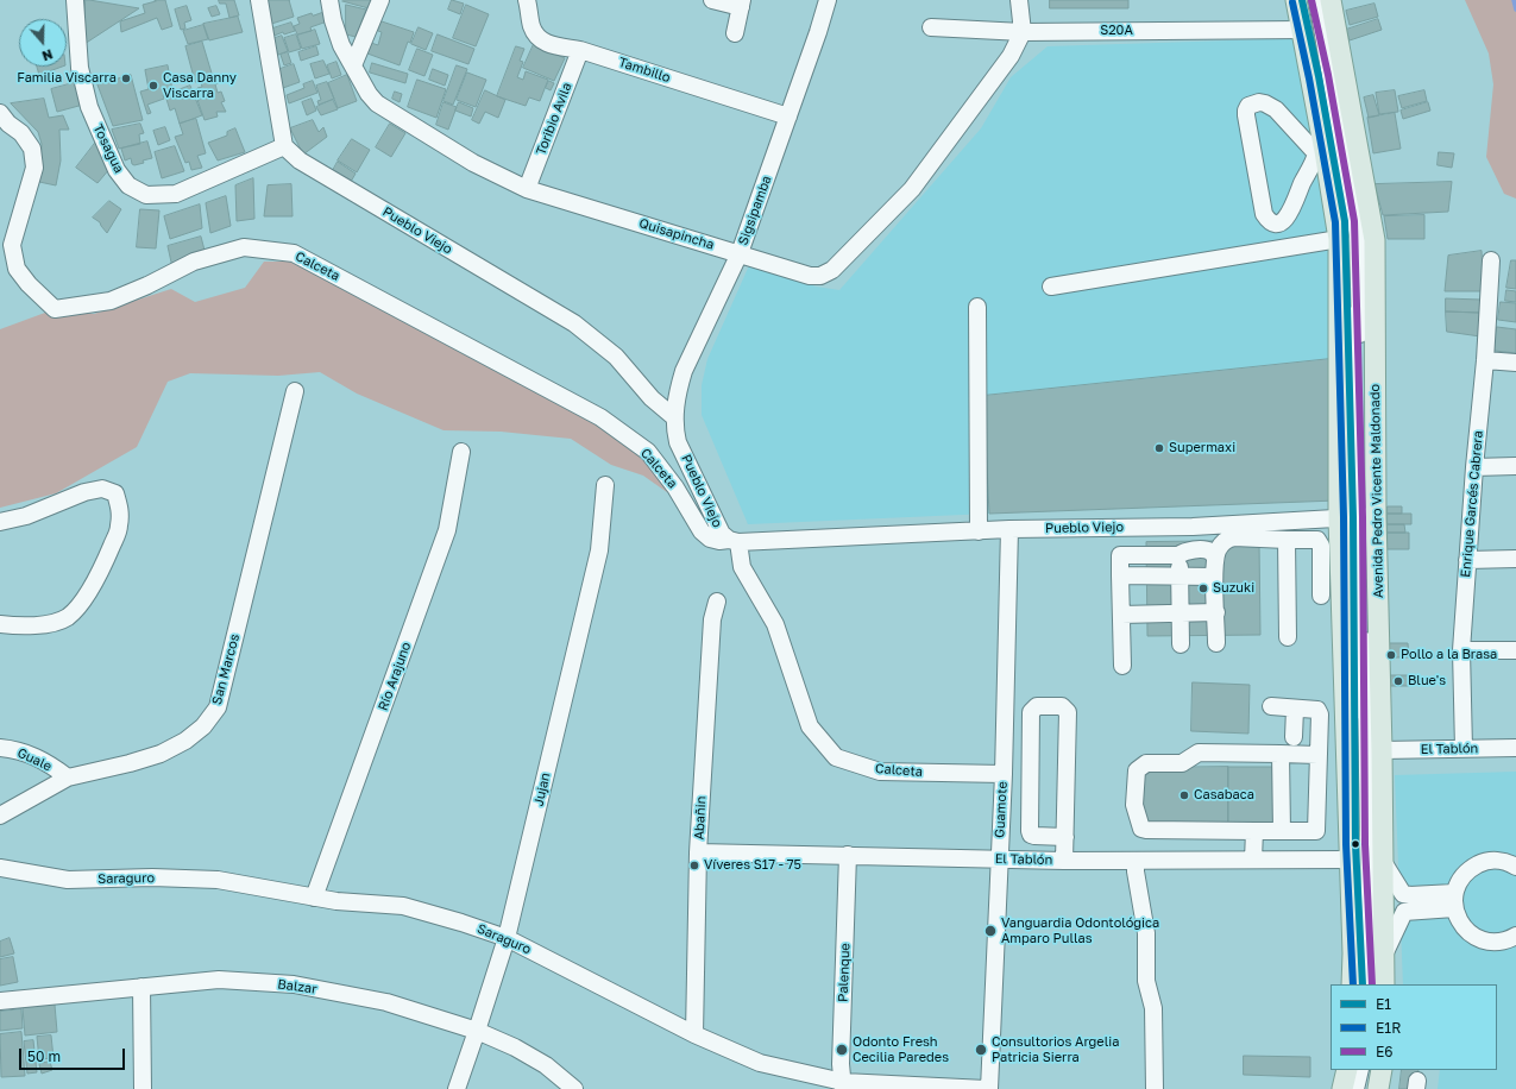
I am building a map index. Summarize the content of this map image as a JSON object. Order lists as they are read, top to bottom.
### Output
{
  "streets": {
    "main road": ["Avenida Pedro Vicente Maldonado"],
    "street": [
      "S20A",
      "Tambillo",
      "Toribio Avila",
      "Tosagua",
      "Sigsipamba",
      "Pueblo Viejo",
      "Quisapincha",
      "Calceta",
      "Enrique Garcés Cabrera",
      "San Marcos",
      "Río Arajuno",
      "El Tablón",
      "Guale",
      "Jujan",
      "Guamote",
      "Abañin",
      "Saraguro",
      "Palenque",
      "Balzar"
    ]
  },
  "crossings": [
    ["S20A", "Quisapincha"],
    ["S20A", "Avenida Pedro Vicente Maldonado"],
    ["Tambillo", "Toribio Avila"],
    ["Tambillo", "Sigsipamba"],
    ["Toribio Avila", "Quisapincha"],
    ["Tosagua", "Pueblo Viejo"],
    ["Sigsipamba", "Pueblo Viejo"],
    ["Sigsipamba", "Quisapincha"],
    ["Pueblo Viejo", "Calceta"],
    ["Pueblo Viejo", "Avenida Pedro Vicente Maldonado"],
    ["Pueblo Viejo", "Guamote"],
    ["Calceta", "Guamote"],
    ["Avenida Pedro Vicente Maldonado", "El Tablón"],
    ["Enrique Garcés Cabrera", "El Tablón"],
    ["San Marcos", "Guale"],
    ["Río Arajuno", "Saraguro"],
    ["El Tablón", "Guamote"],
    ["El Tablón", "Abañin"],
    ["El Tablón", "Palenque"],
    ["Jujan", "Saraguro"],
    ["Jujan", "Balzar"],
    ["Guamote", "Saraguro"],
    ["Abañin", "Saraguro"],
    ["Saraguro", "Palenque"]
  ],
  "places": [
    "Familia Viscarra",
    "Casa Danny Viscarra",
    "Supermaxi",
    "Suzuki",
    "Pollo a la Brasa",
    "Blue's",
    "Casabaca",
    "Víveres S17 - 75",
    "Vanguardia Odontológica Amparo Pullas",
    "Odonto Fresh Cecilia Paredes",
    "Consultorios Argelia Patricia Sierra"
  ],
  "lines": ["transit line E1", "transit line E6", "transit line E1R"],
  "legend": ["E1", "E1R", "E6"],
  "scale_bar": "50 m",
  "north": "bottom"
}
